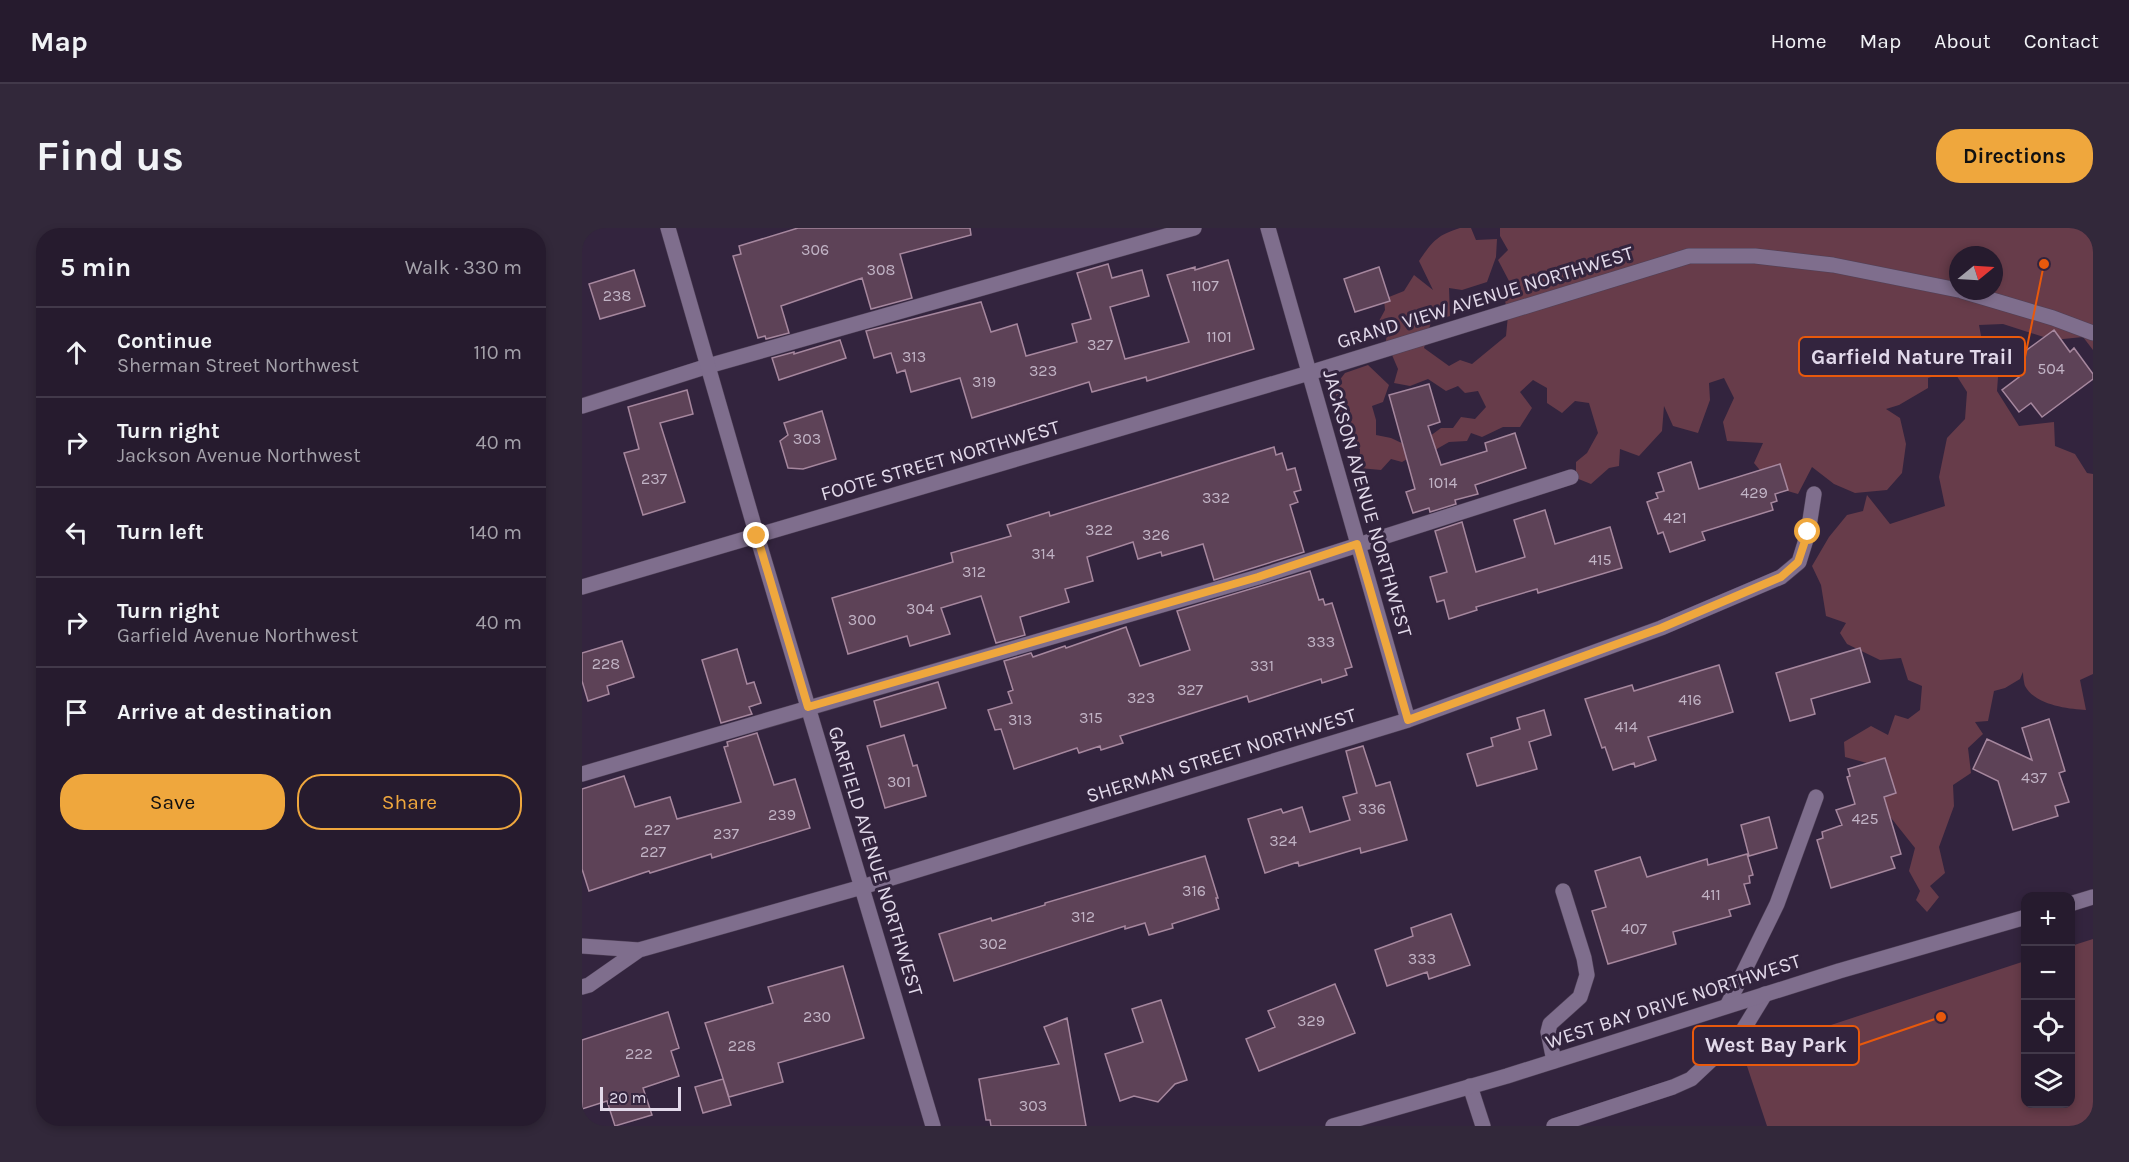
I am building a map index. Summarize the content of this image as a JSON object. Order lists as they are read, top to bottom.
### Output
{
  "streets": {
    "street": [
      "GRAND VIEW AVENUE NORTHWEST",
      "FOOTE STREET NORTHWEST",
      "JACKSON AVENUE NORTHWEST",
      "SHERMAN STREET NORTHWEST",
      "GARFIELD AVENUE NORTHWEST",
      "WEST BAY DRIVE NORTHWEST"
    ]
  },
  "crossings": [
    ["GRAND VIEW AVENUE NORTHWEST", "FOOTE STREET NORTHWEST"],
    ["GRAND VIEW AVENUE NORTHWEST", "JACKSON AVENUE NORTHWEST"],
    ["FOOTE STREET NORTHWEST", "JACKSON AVENUE NORTHWEST"],
    ["FOOTE STREET NORTHWEST", "GARFIELD AVENUE NORTHWEST"],
    ["JACKSON AVENUE NORTHWEST", "SHERMAN STREET NORTHWEST"],
    ["SHERMAN STREET NORTHWEST", "GARFIELD AVENUE NORTHWEST"]
  ],
  "places": ["Garfield Nature Trail", "West Bay Park"],
  "house_numbers": [
    "306",
    "308",
    "1107",
    "238",
    "1101",
    "327",
    "313",
    "504",
    "323",
    "319",
    "303",
    "237",
    "1014",
    "429",
    "332",
    "421",
    "322",
    "326",
    "314",
    "415",
    "312",
    "304",
    "300",
    "333",
    "228",
    "331",
    "327",
    "323",
    "416",
    "315",
    "313",
    "414",
    "437",
    "301",
    "336",
    "239",
    "425",
    "227",
    "237",
    "324",
    "227",
    "316",
    "411",
    "312",
    "407",
    "302",
    "333",
    "230",
    "329",
    "228",
    "222",
    "303"
  ],
  "scale_bar": "20 m",
  "north": "right",
  "page": {
    "header": "Map",
    "nav": [
      "Home",
      "Map",
      "About",
      "Contact"
    ],
    "buttons": [
      "Directions",
      ["Save", "Share"]
    ],
    "title": "Find us",
    "heading": ["5 min", "Walk · 330 m"],
    "list": [
      ["Continue", "Sherman Street Northwest", "110 m"],
      ["Turn right", "Jackson Avenue Northwest", "40 m"],
      ["Turn left", "140 m"],
      ["Turn right", "Garfield Avenue Northwest", "40 m"],
      "Arrive at destination"
    ],
    "map_buttons": ["+", "−"],
    "scale": "20 m"
  }
}
